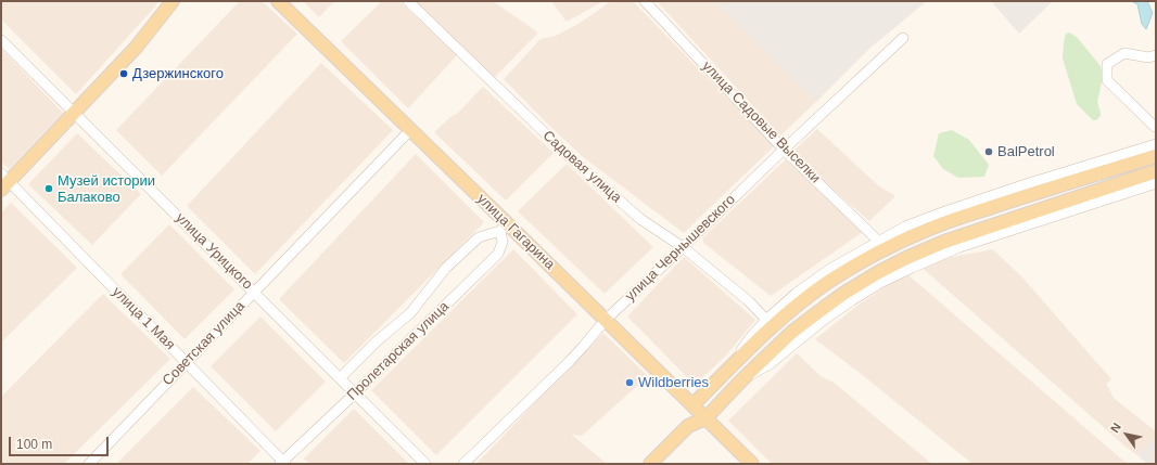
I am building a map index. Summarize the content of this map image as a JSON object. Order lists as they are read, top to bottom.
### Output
{
  "streets": {
    "main road": ["улица Гагарина"],
    "street": [
      "улица Садовые Выселки",
      "Садовая улица",
      "улица Чернышевского",
      "улица Урицкого",
      "улица 1 Мая",
      "Советская улица",
      "Пролетарская улица"
    ]
  },
  "crossings": [
    ["улица Садовые Выселки", "улица Чернышевского"],
    ["Садовая улица", "улица Чернышевского"],
    ["улица Гагарина", "улица Чернышевского"],
    ["улица Гагарина", "Советская улица"],
    ["улица Гагарина", "Пролетарская улица"],
    ["улица Урицкого", "Советская улица"],
    ["улица Урицкого", "Пролетарская улица"],
    ["улица 1 Мая", "Советская улица"],
    ["улица 1 Мая", "Пролетарская улица"]
  ],
  "places": [
    "Дзержинского",
    "BalPetrol",
    "Музей истории Балаково",
    "Wildberries"
  ],
  "scale_bar": "100 m",
  "north": "top left"
}
